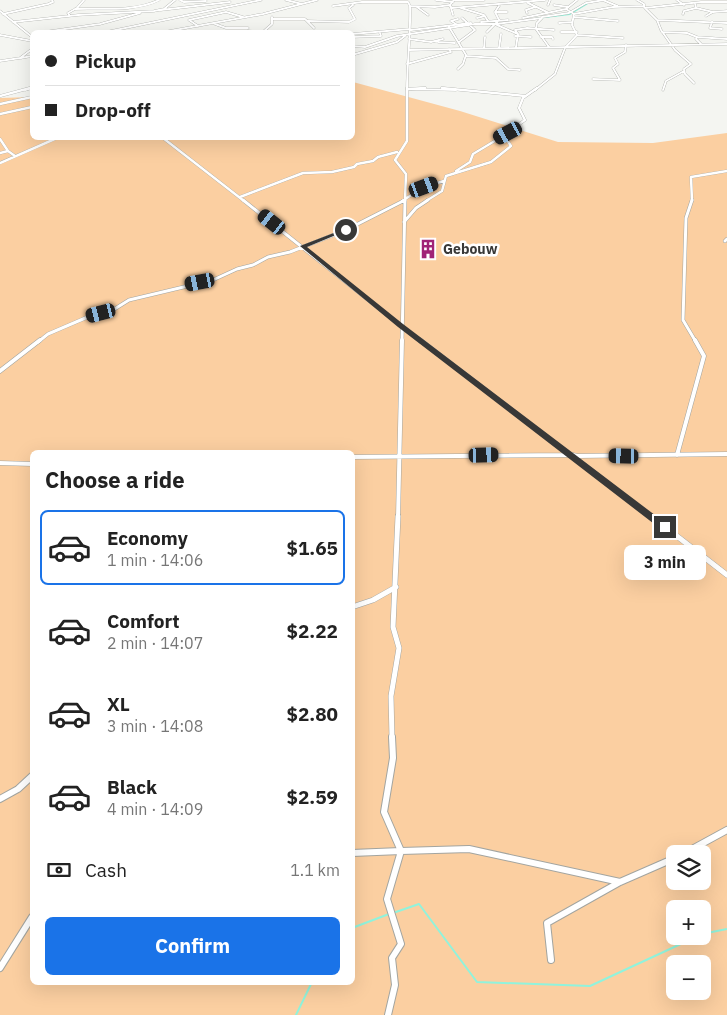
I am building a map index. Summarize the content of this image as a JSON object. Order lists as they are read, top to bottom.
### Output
{
  "places": {
    "building": ["Gebouw"]
  },
  "page": {
    "banner": ["Pickup", "Drop-off"],
    "heading": "Choose a ride",
    "list": [
      {
        "name": "Economy",
        "note": "1 min · 14:06",
        "value": "$1.65"
      },
      {
        "name": "Comfort",
        "note": "2 min · 14:07",
        "value": "$2.22"
      },
      {
        "name": "XL",
        "note": "3 min · 14:08",
        "value": "$2.80"
      },
      {
        "name": "Black",
        "note": "4 min · 14:09",
        "value": "$2.59"
      }
    ],
    "bubble": "3 min",
    "pay": ["Cash", "1.1 km"],
    "map_buttons": ["+", "−"],
    "buttons": "Confirm"
  }
}
